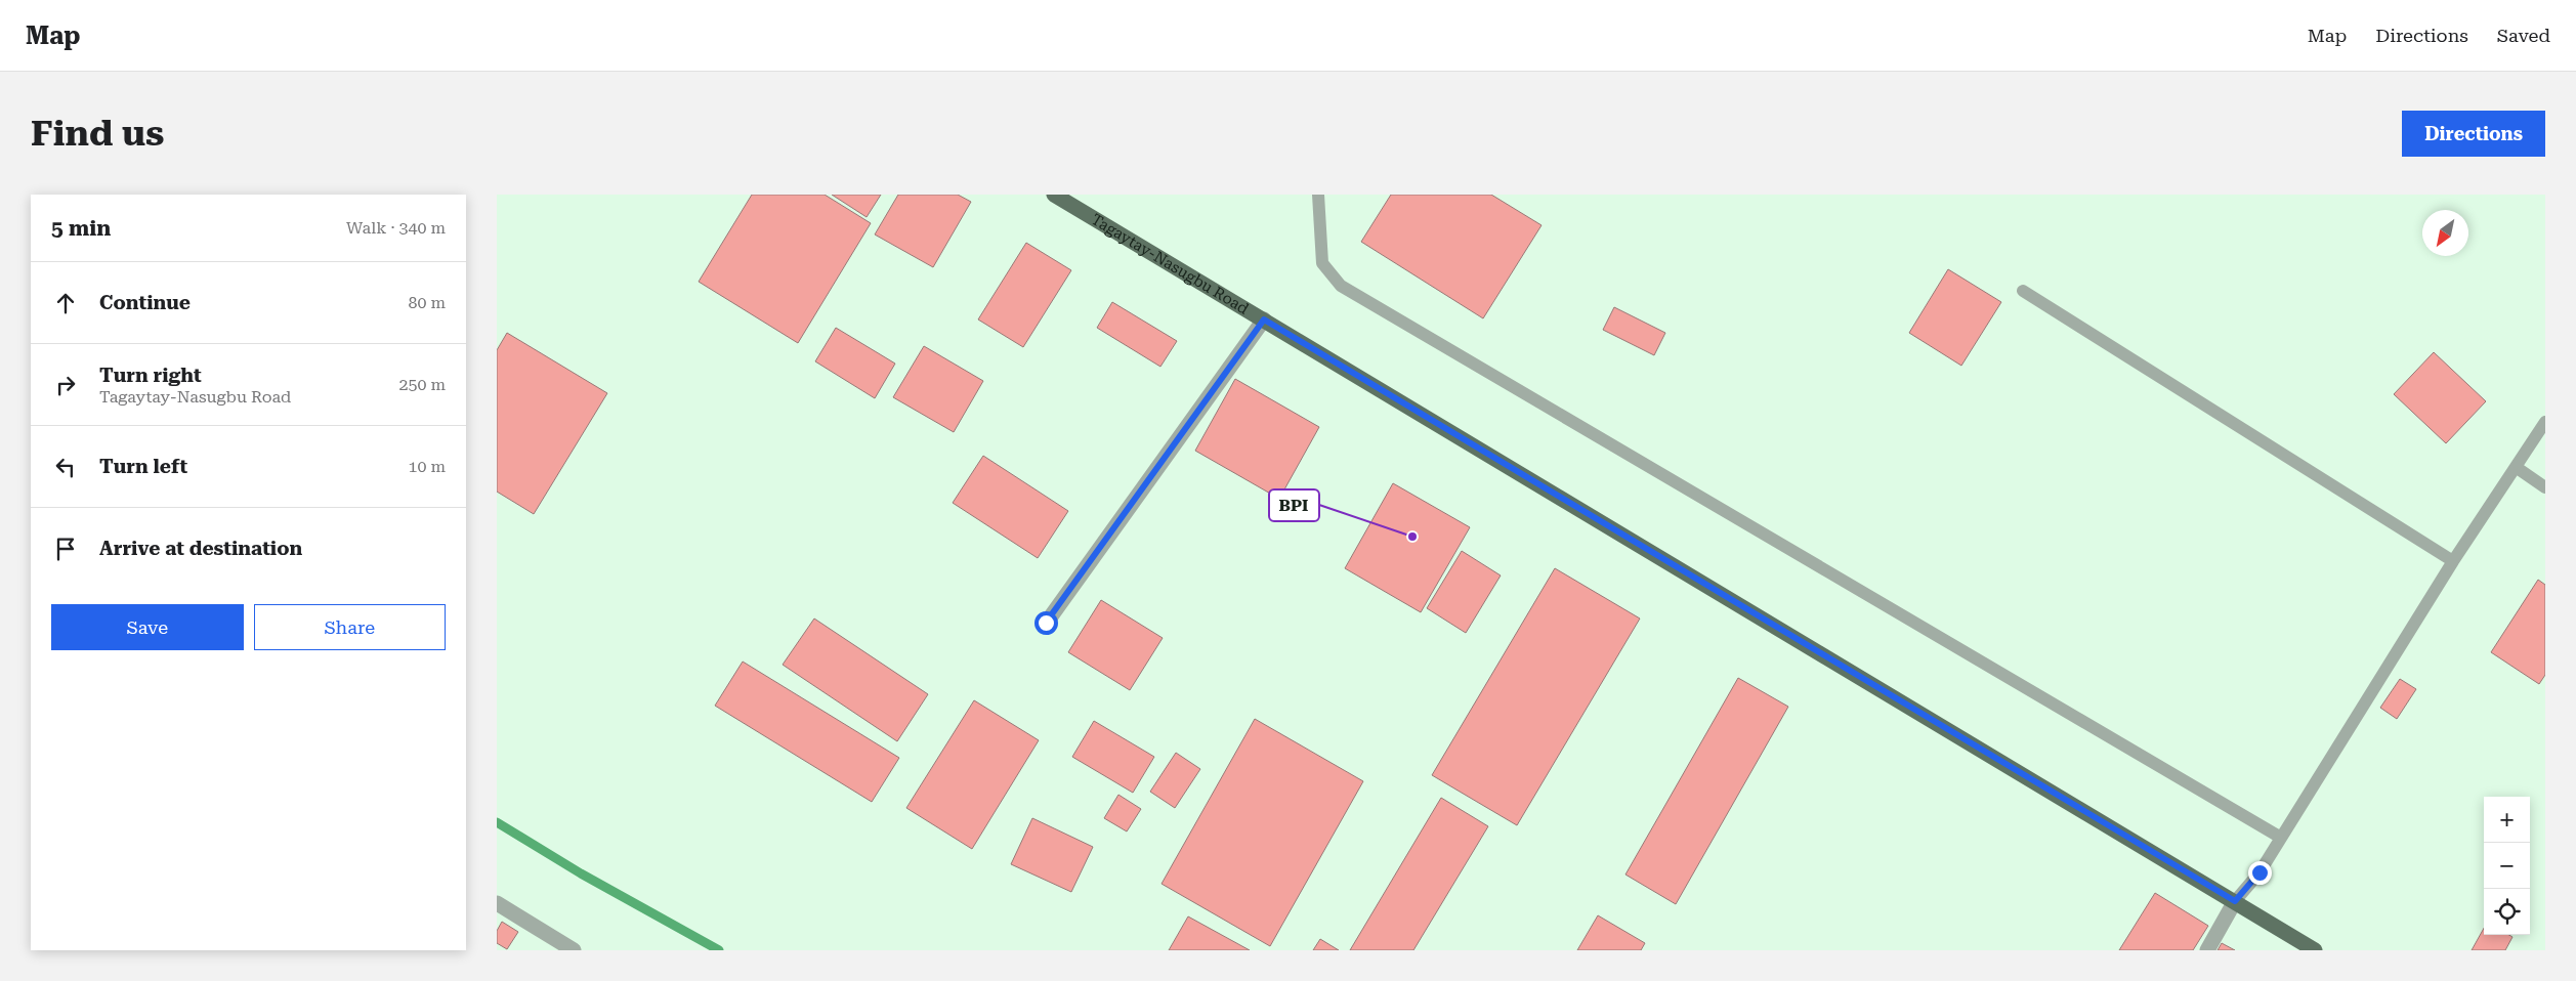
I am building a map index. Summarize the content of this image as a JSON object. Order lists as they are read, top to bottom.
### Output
{
  "streets": {
    "main road": ["Tagaytay-Nasugbu Road"]
  },
  "places": ["BPI"],
  "north": "bottom left",
  "page": {
    "header": "Map",
    "nav": ["Map", "Directions", "Saved"],
    "buttons": [
      "Directions",
      ["Save", "Share"]
    ],
    "title": "Find us",
    "heading": ["5 min", "Walk · 340 m"],
    "list": [
      ["Continue", "80 m"],
      ["Turn right", "Tagaytay-Nasugbu Road", "250 m"],
      ["Turn left", "10 m"],
      "Arrive at destination"
    ],
    "map_buttons": ["+", "−"]
  }
}
